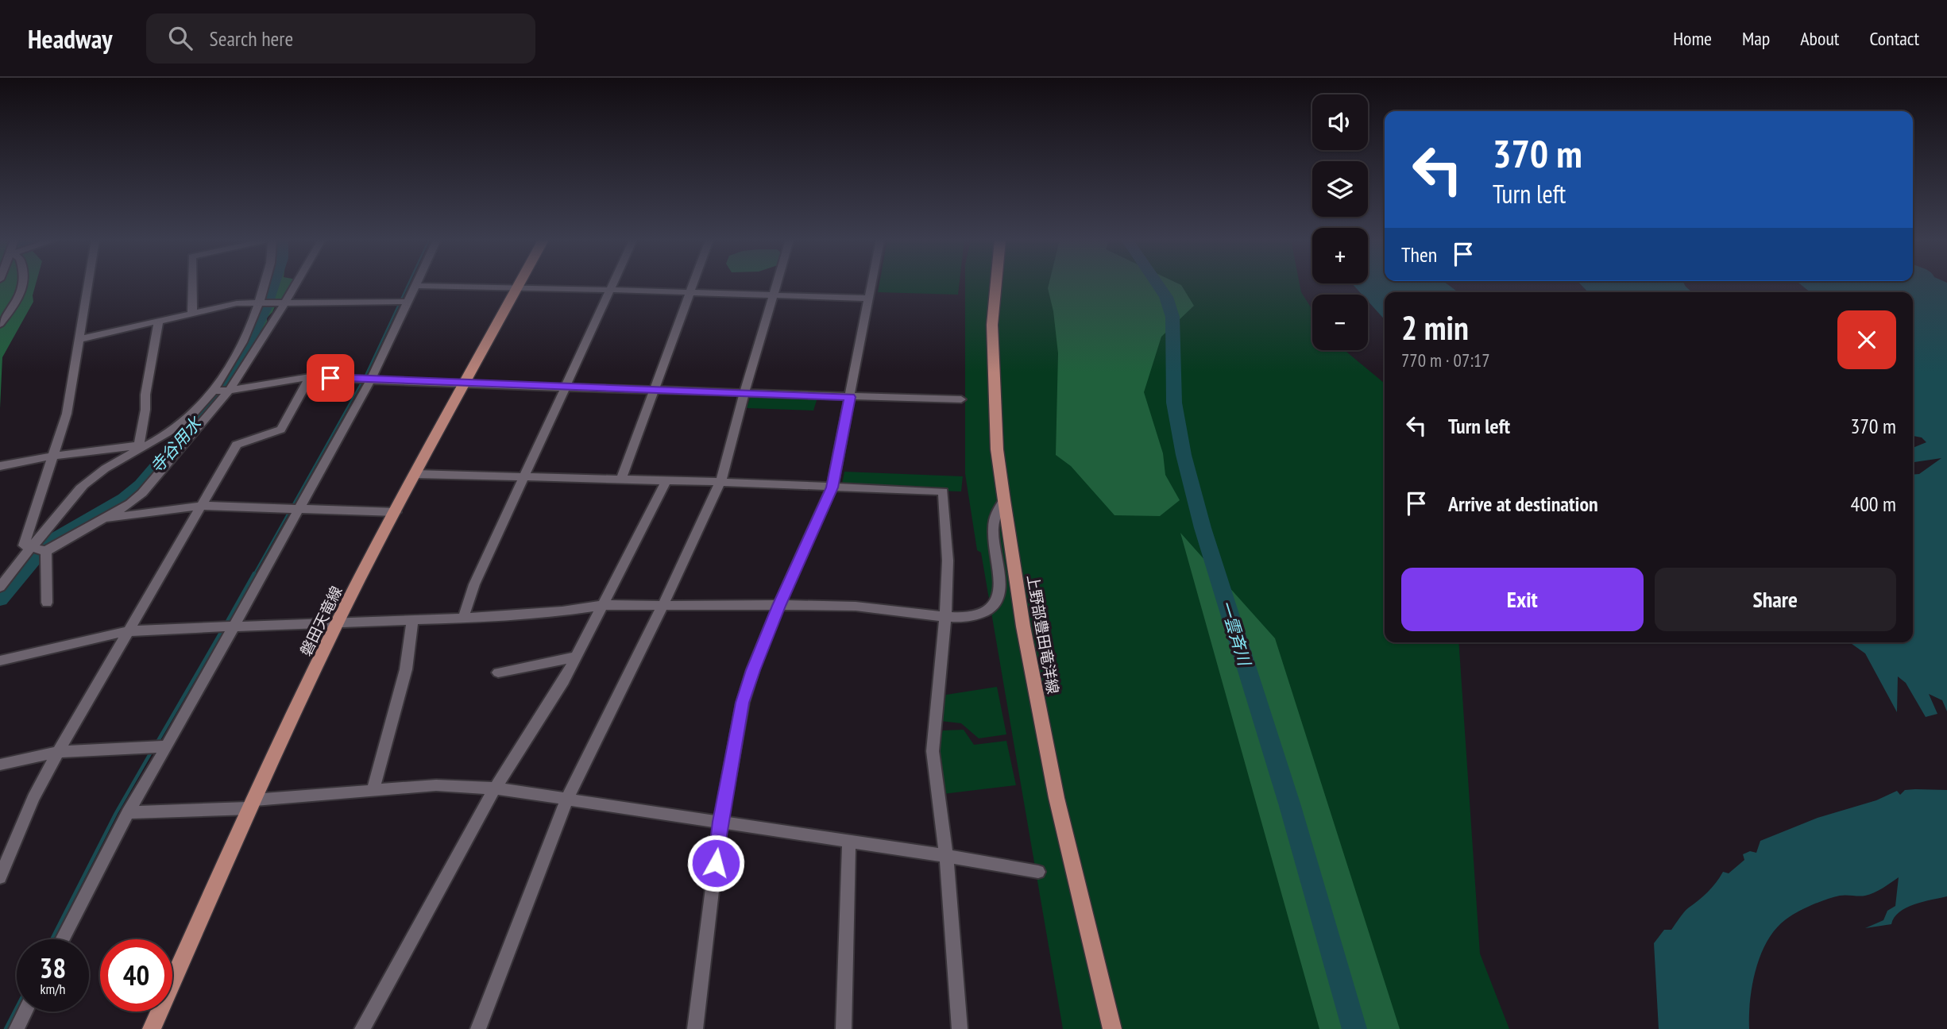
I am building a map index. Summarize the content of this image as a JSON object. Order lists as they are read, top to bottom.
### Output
{
  "streets": {
    "main road": ["磐田天竜線", "上野部豊田竜洋線"]
  },
  "water": ["寺谷用水", "一雲斉川"],
  "page": {
    "header": "Headway",
    "search": "Search here",
    "nav": [
      "Home",
      "Map",
      "About",
      "Contact"
    ],
    "map_buttons": ["+", "−"],
    "turn": ["370 m", "Turn left"],
    "then": "Then",
    "heading": ["2 min", "770 m · 07:17"],
    "list": [
      {
        "name": "Turn left",
        "value": "370 m"
      },
      {
        "name": "Arrive at destination",
        "value": "400 m"
      }
    ],
    "buttons": ["Exit", "Share"],
    "speed": "38 km/h",
    "limit": "40"
  }
}
